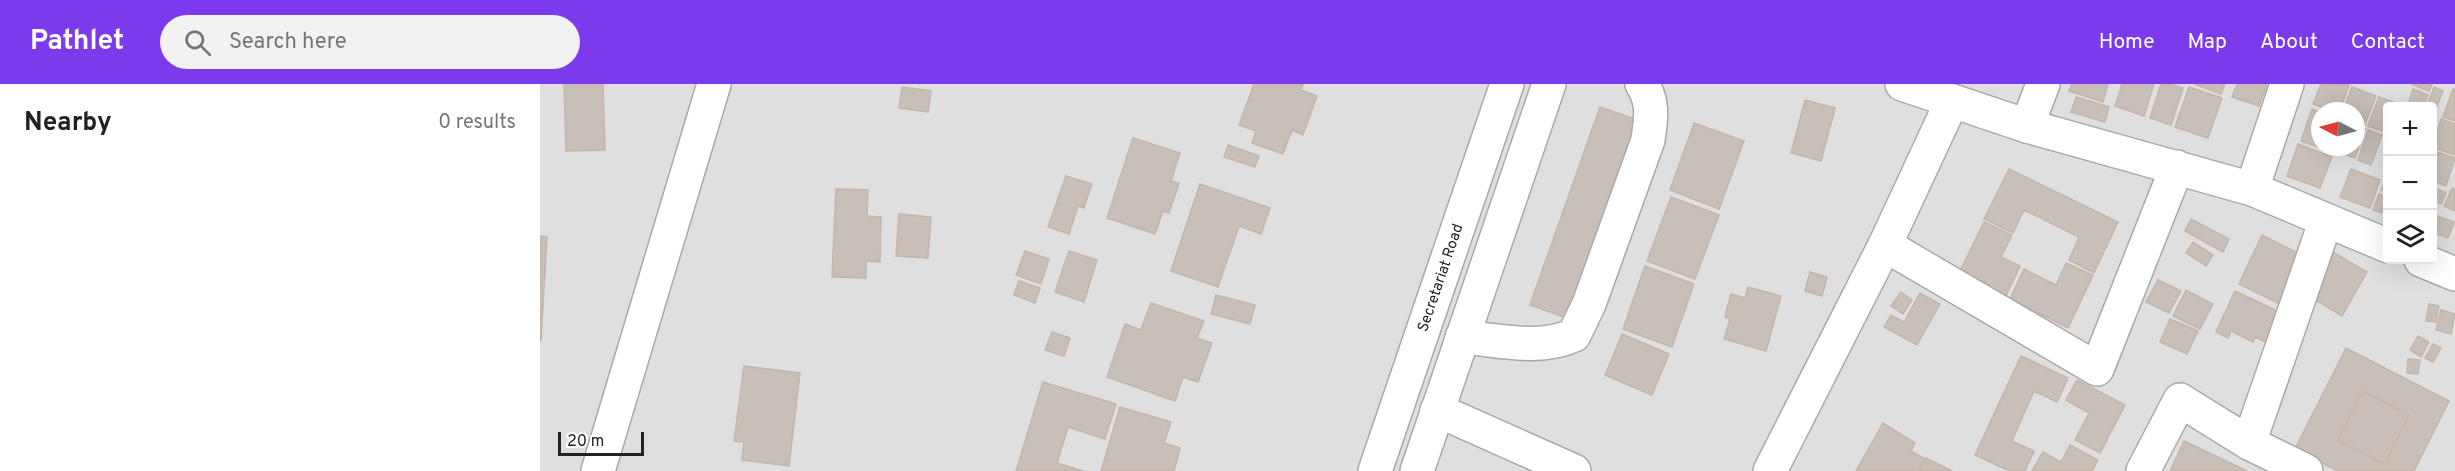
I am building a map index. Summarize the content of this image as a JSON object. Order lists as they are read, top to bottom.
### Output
{
  "streets": {
    "street": ["Secretariat Road"]
  },
  "scale_bar": "20 m",
  "north": "left",
  "page": {
    "header": "Pathlet",
    "search": "Search here",
    "nav": [
      "Home",
      "Map",
      "About",
      "Contact"
    ],
    "heading": ["Nearby", "0 results"],
    "map_buttons": ["+", "−"],
    "scale": "20 m"
  }
}
